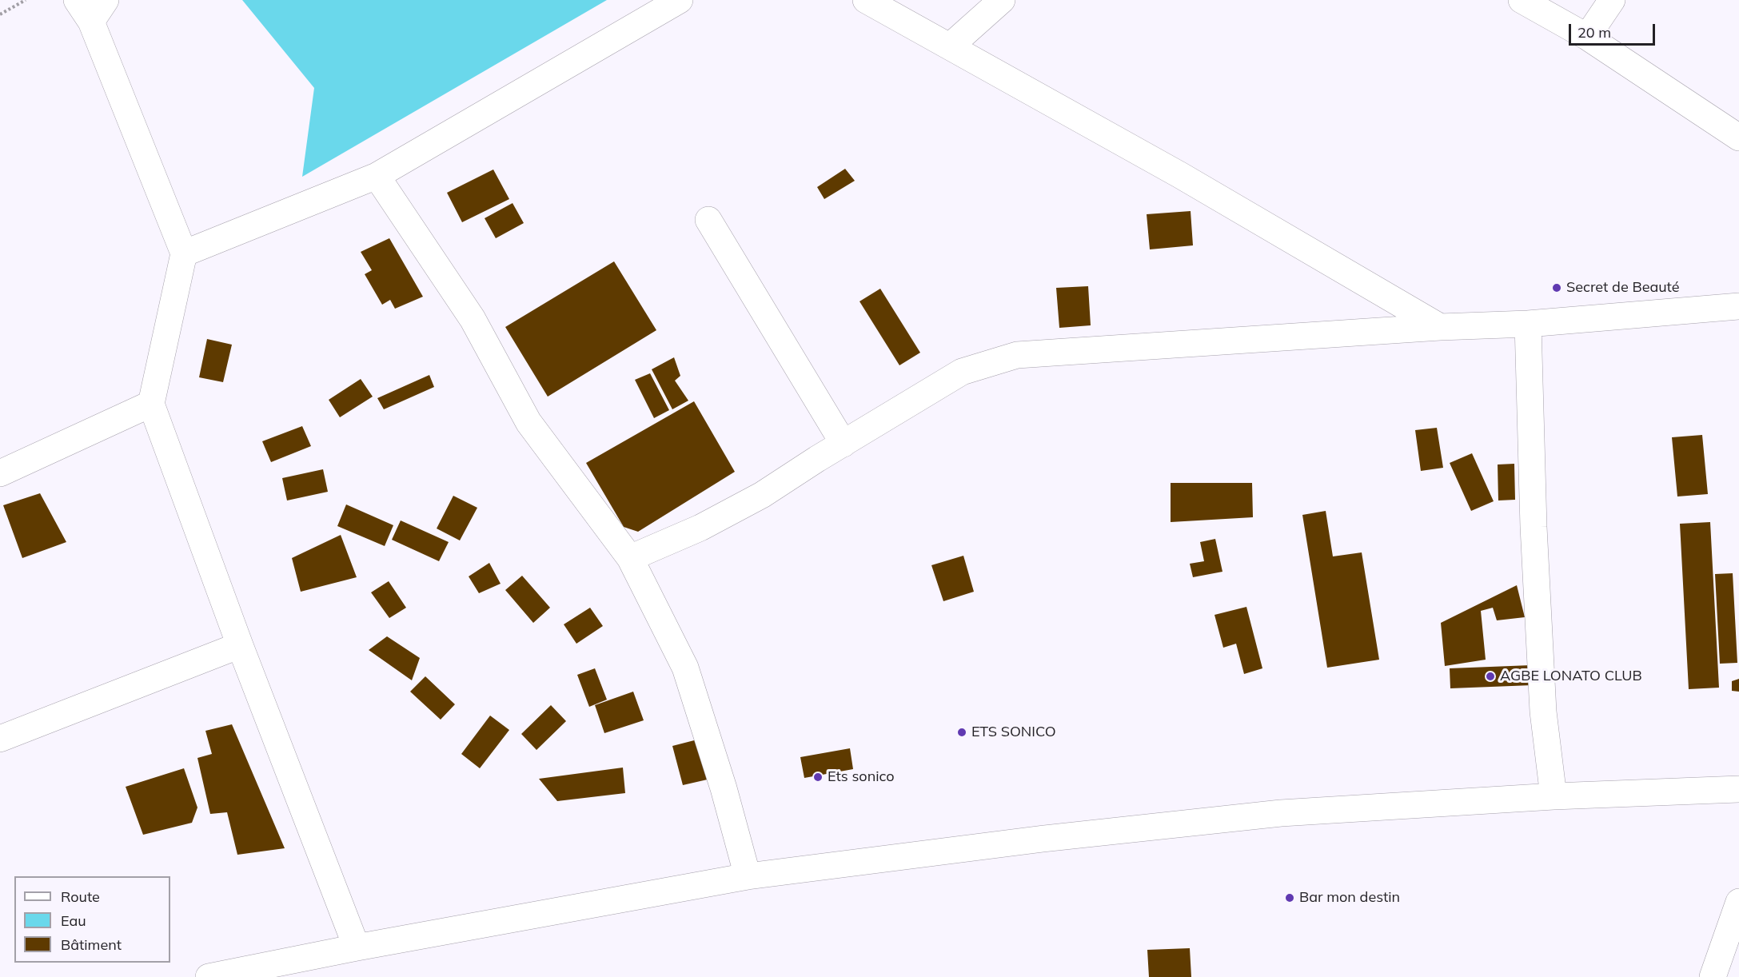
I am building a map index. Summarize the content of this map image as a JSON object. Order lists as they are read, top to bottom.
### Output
{
  "places": [
    "Secret de Beauté",
    "AGBE LONATO CLUB",
    "ETS SONICO",
    "Ets sonico",
    "Bar mon destin"
  ],
  "legend": ["Route", "Eau", "Bâtiment"],
  "scale_bar": "20 m"
}
